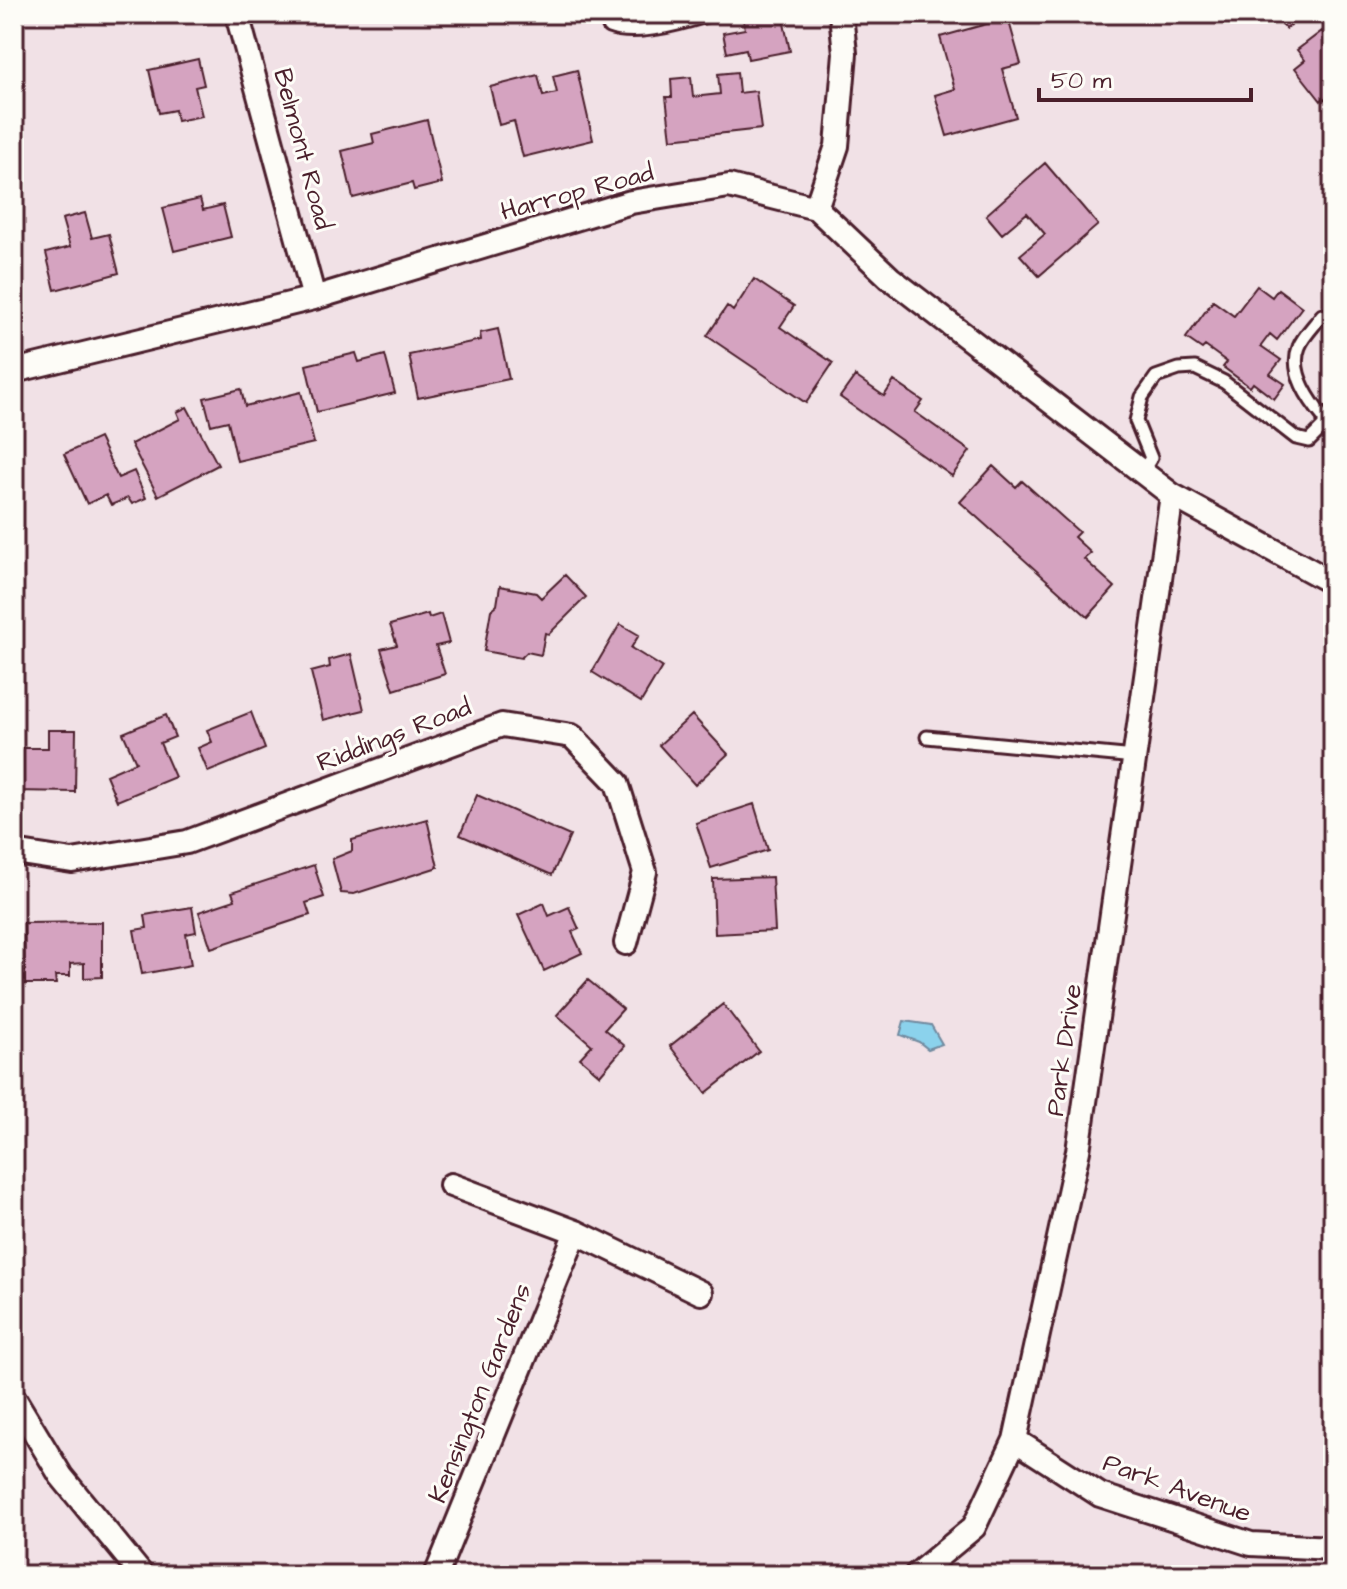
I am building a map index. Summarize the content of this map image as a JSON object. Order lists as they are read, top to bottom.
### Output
{
  "streets": {
    "street": [
      "Belmont Road",
      "Harrop Road",
      "Riddings Road",
      "Park Drive",
      "Kensington Gardens",
      "Park Avenue"
    ]
  },
  "crossings": [
    ["Belmont Road", "Harrop Road"],
    ["Harrop Road", "Park Drive"],
    ["Park Drive", "Park Avenue"]
  ],
  "scale_bar": "50 m"
}
